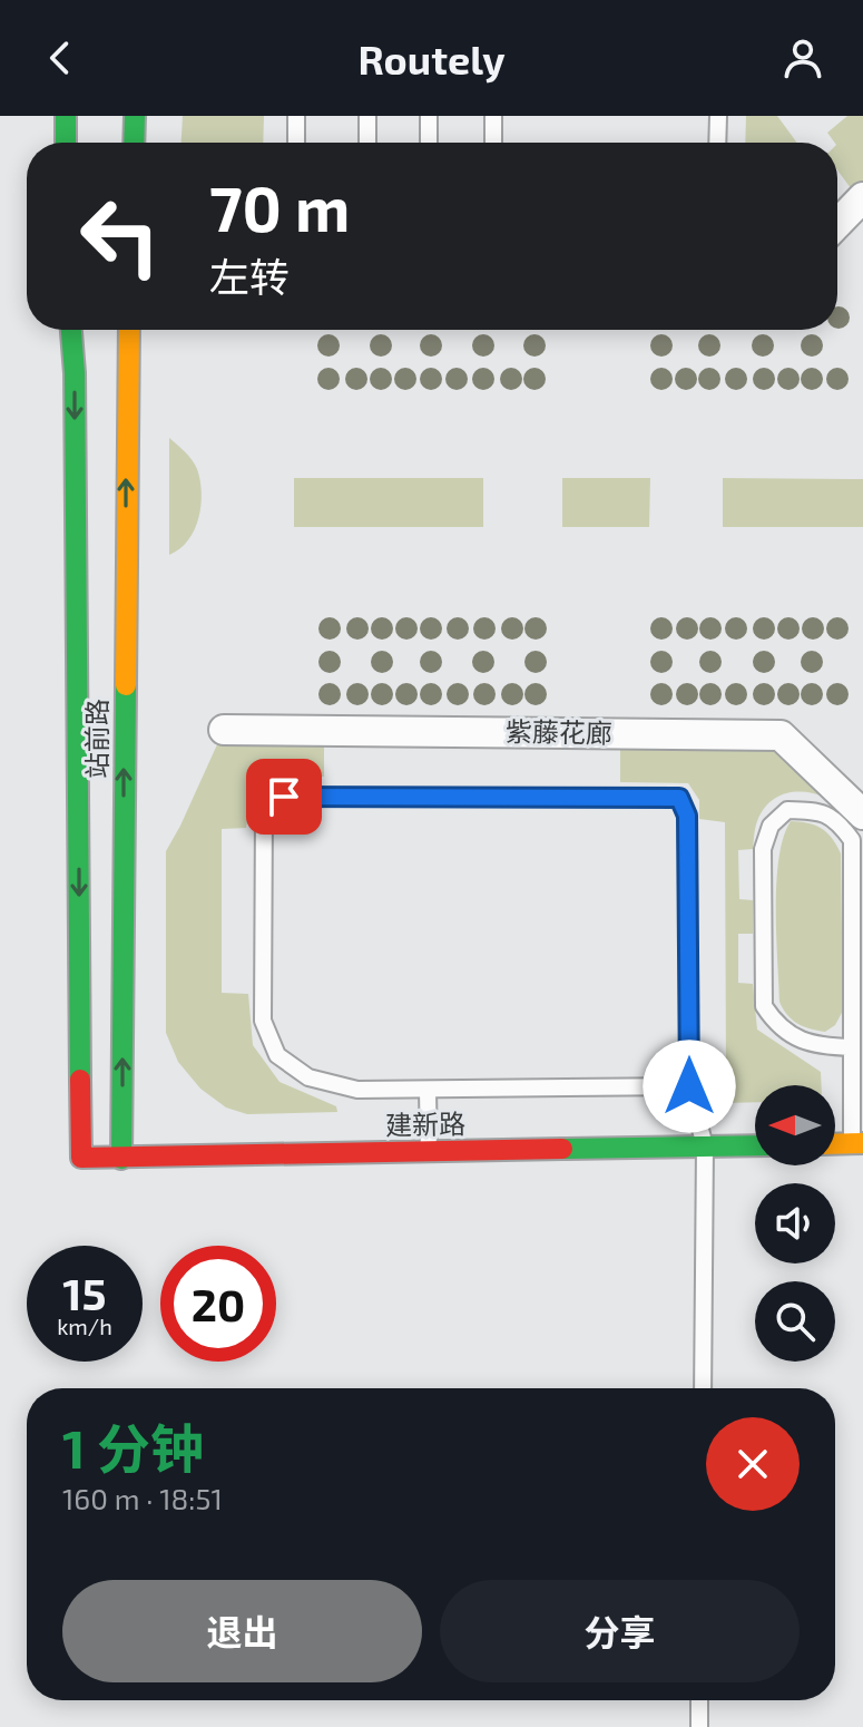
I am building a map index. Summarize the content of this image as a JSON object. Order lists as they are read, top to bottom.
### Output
{
  "streets": {
    "main road": ["站前路", "建新路"],
    "street": ["紫藤花廊"]
  },
  "crossings": [
    ["站前路", "建新路"]
  ],
  "north": "left",
  "page": {
    "header": "Routely",
    "turn": ["70 m", "左转"],
    "speed": "15 km/h",
    "limit": "20",
    "heading": ["1 分钟", "160 m · 18:51"],
    "buttons": ["退出", "分享"]
  }
}
